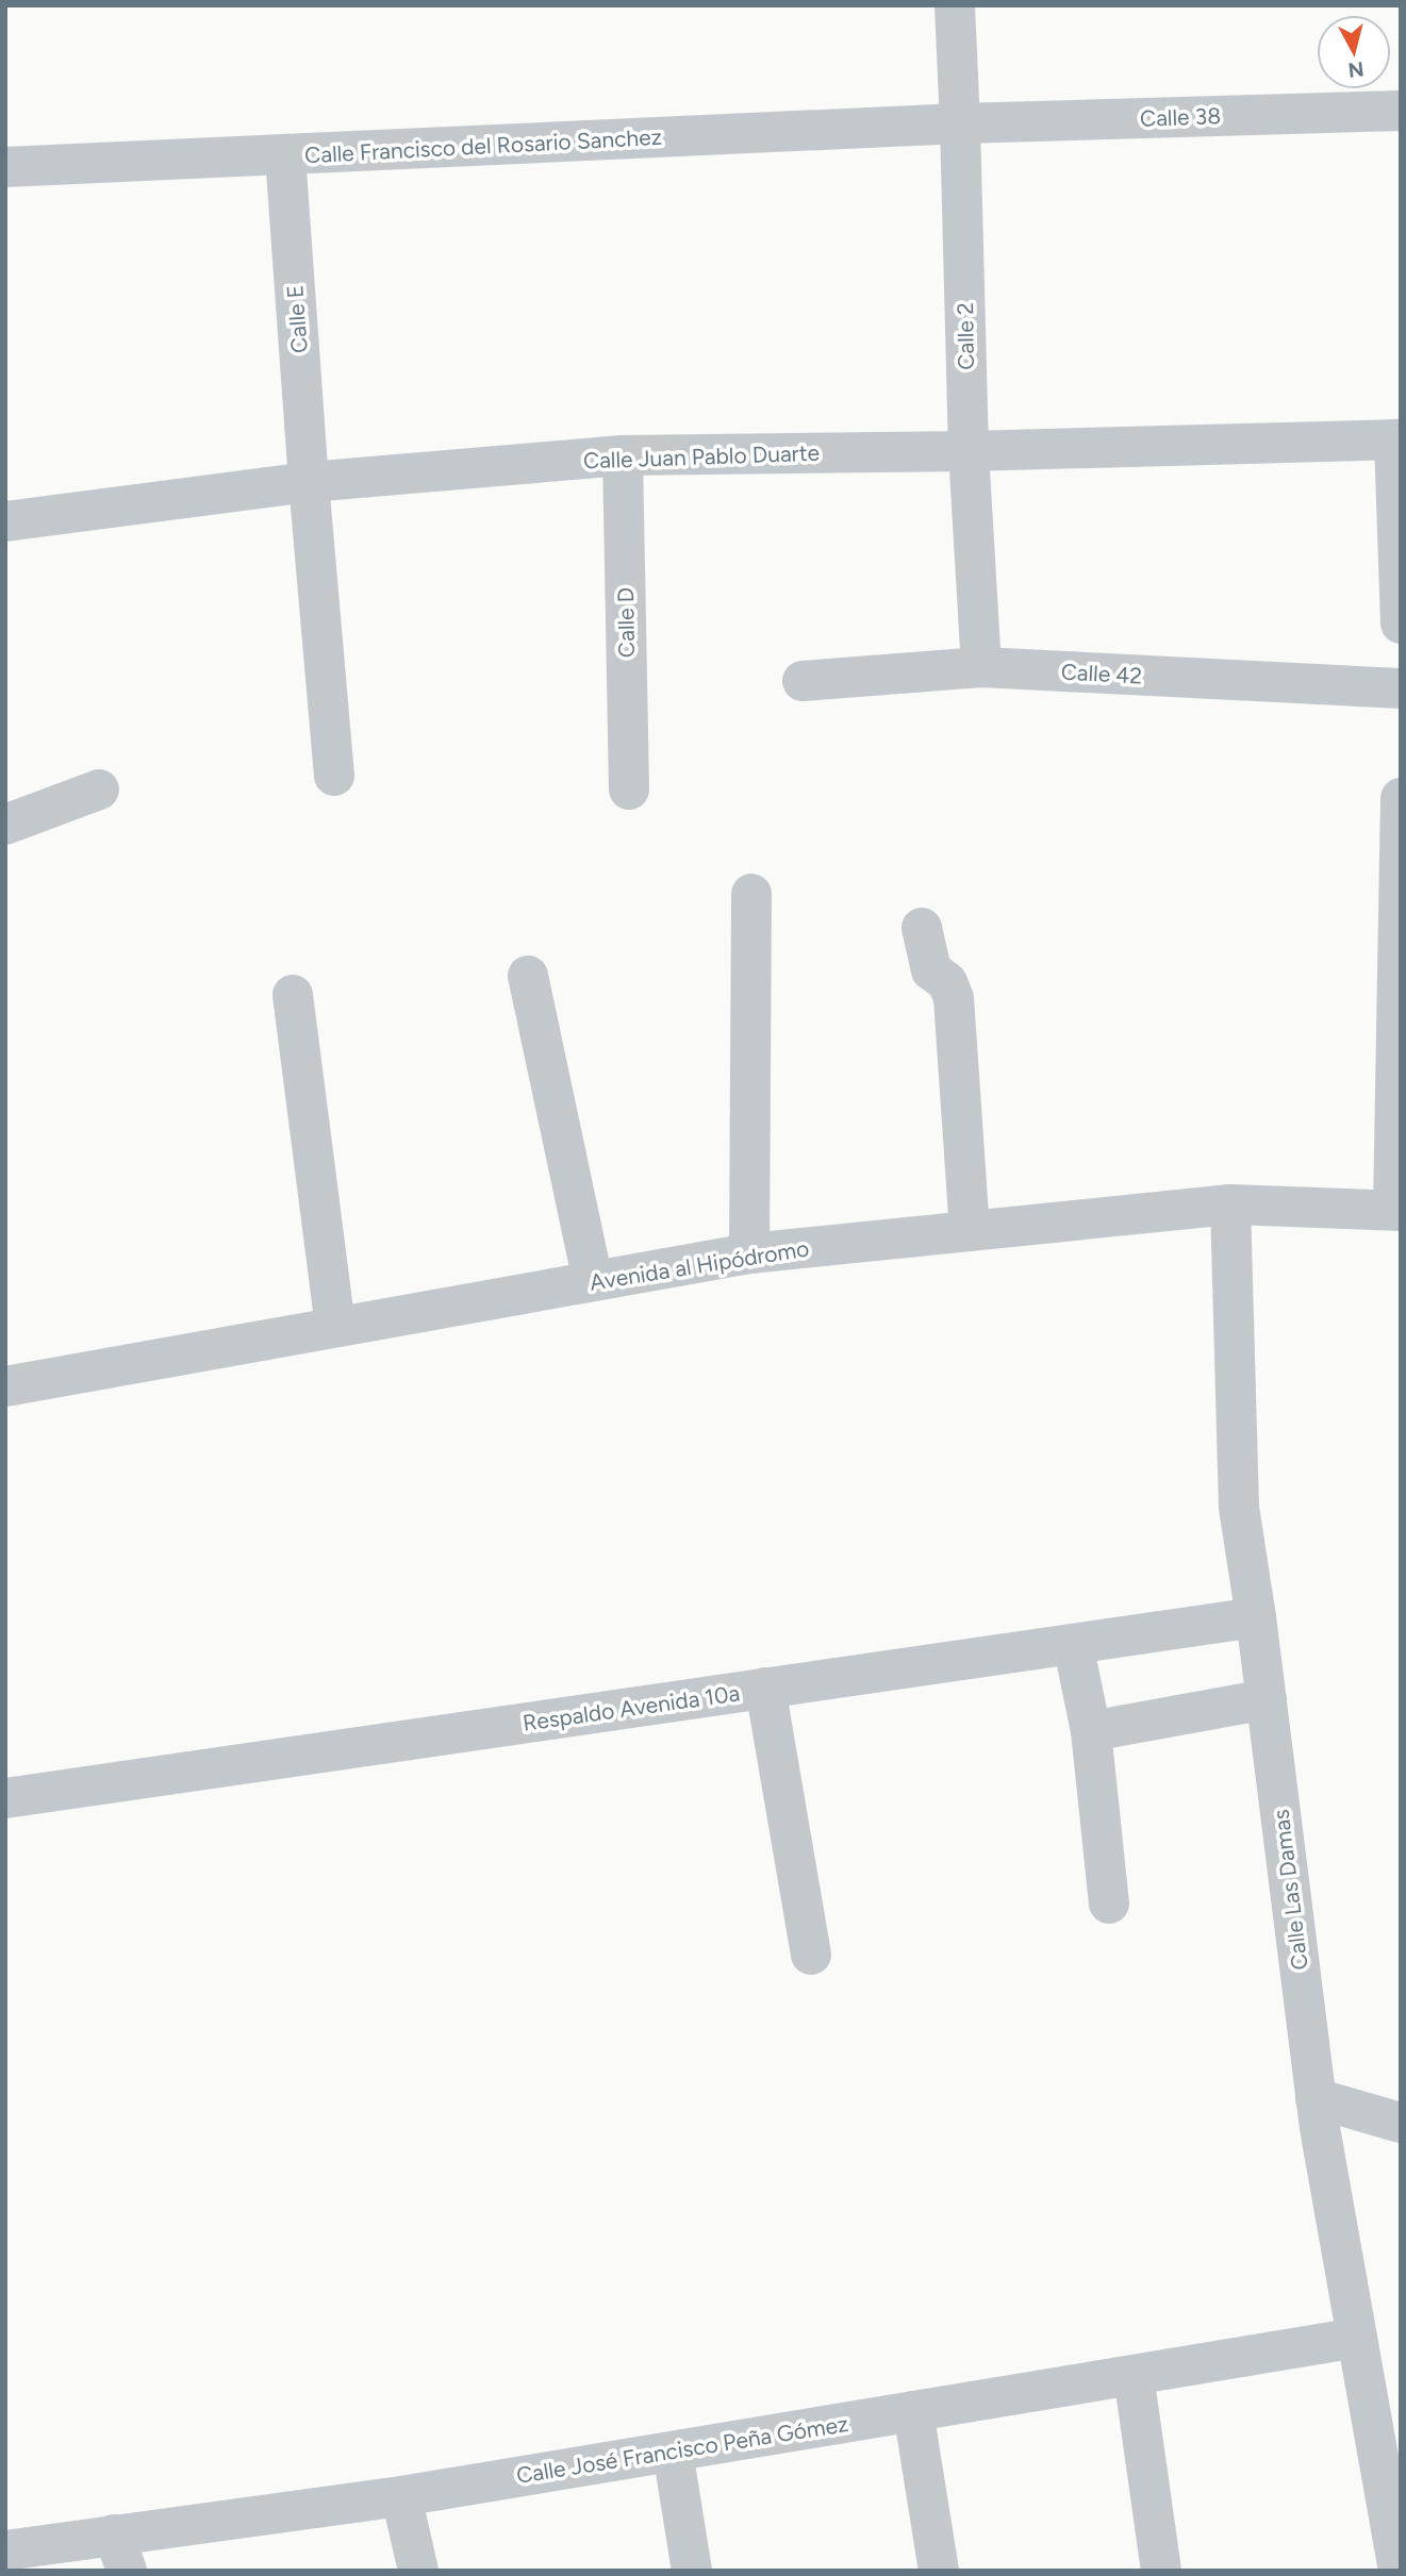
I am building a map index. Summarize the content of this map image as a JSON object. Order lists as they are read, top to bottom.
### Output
{
  "streets": {
    "street": [
      "Calle 38",
      "Calle Francisco del Rosario Sanchez",
      "Calle E",
      "Calle 2",
      "Calle Juan Pablo Duarte",
      "Calle D",
      "Calle 42",
      "Avenida al Hipódromo",
      "Respaldo Avenida 10a",
      "Calle Las Damas",
      "Calle José Francisco Peña Gómez"
    ]
  },
  "crossings": [
    ["Calle 38", "Calle Francisco del Rosario Sanchez"],
    ["Calle 38", "Calle 2"],
    ["Calle Francisco del Rosario Sanchez", "Calle E"],
    ["Calle Francisco del Rosario Sanchez", "Calle 2"],
    ["Calle E", "Calle Juan Pablo Duarte"],
    ["Calle 2", "Calle Juan Pablo Duarte"],
    ["Calle 2", "Calle 42"],
    ["Calle Juan Pablo Duarte", "Calle D"],
    ["Avenida al Hipódromo", "Calle Las Damas"],
    ["Respaldo Avenida 10a", "Calle Las Damas"],
    ["Calle Las Damas", "Calle José Francisco Peña Gómez"]
  ],
  "north": "bottom"
}
